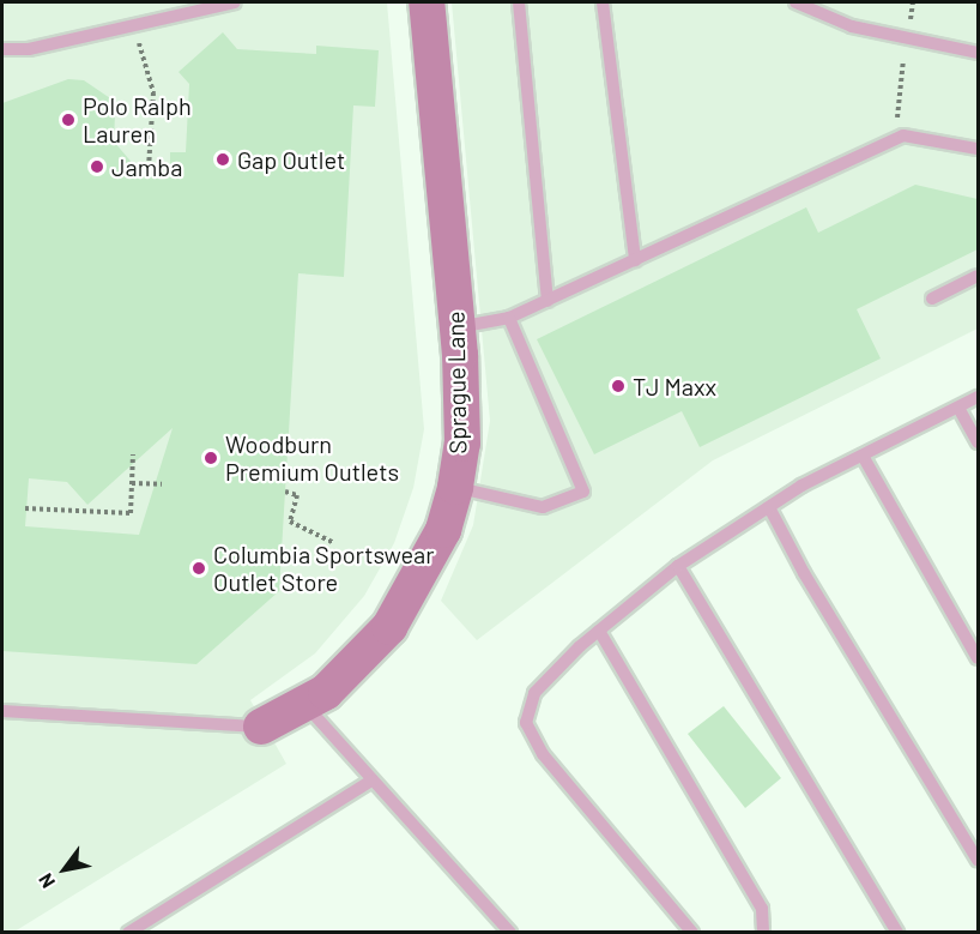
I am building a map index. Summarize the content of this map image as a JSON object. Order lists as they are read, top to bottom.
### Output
{
  "streets": {
    "street": ["Sprague Lane"]
  },
  "places": [
    "Polo Ralph Lauren",
    "Gap Outlet",
    "Jamba",
    "TJ Maxx",
    "Woodburn Premium Outlets",
    "Columbia Sportswear Outlet Store"
  ],
  "north": "bottom left"
}
